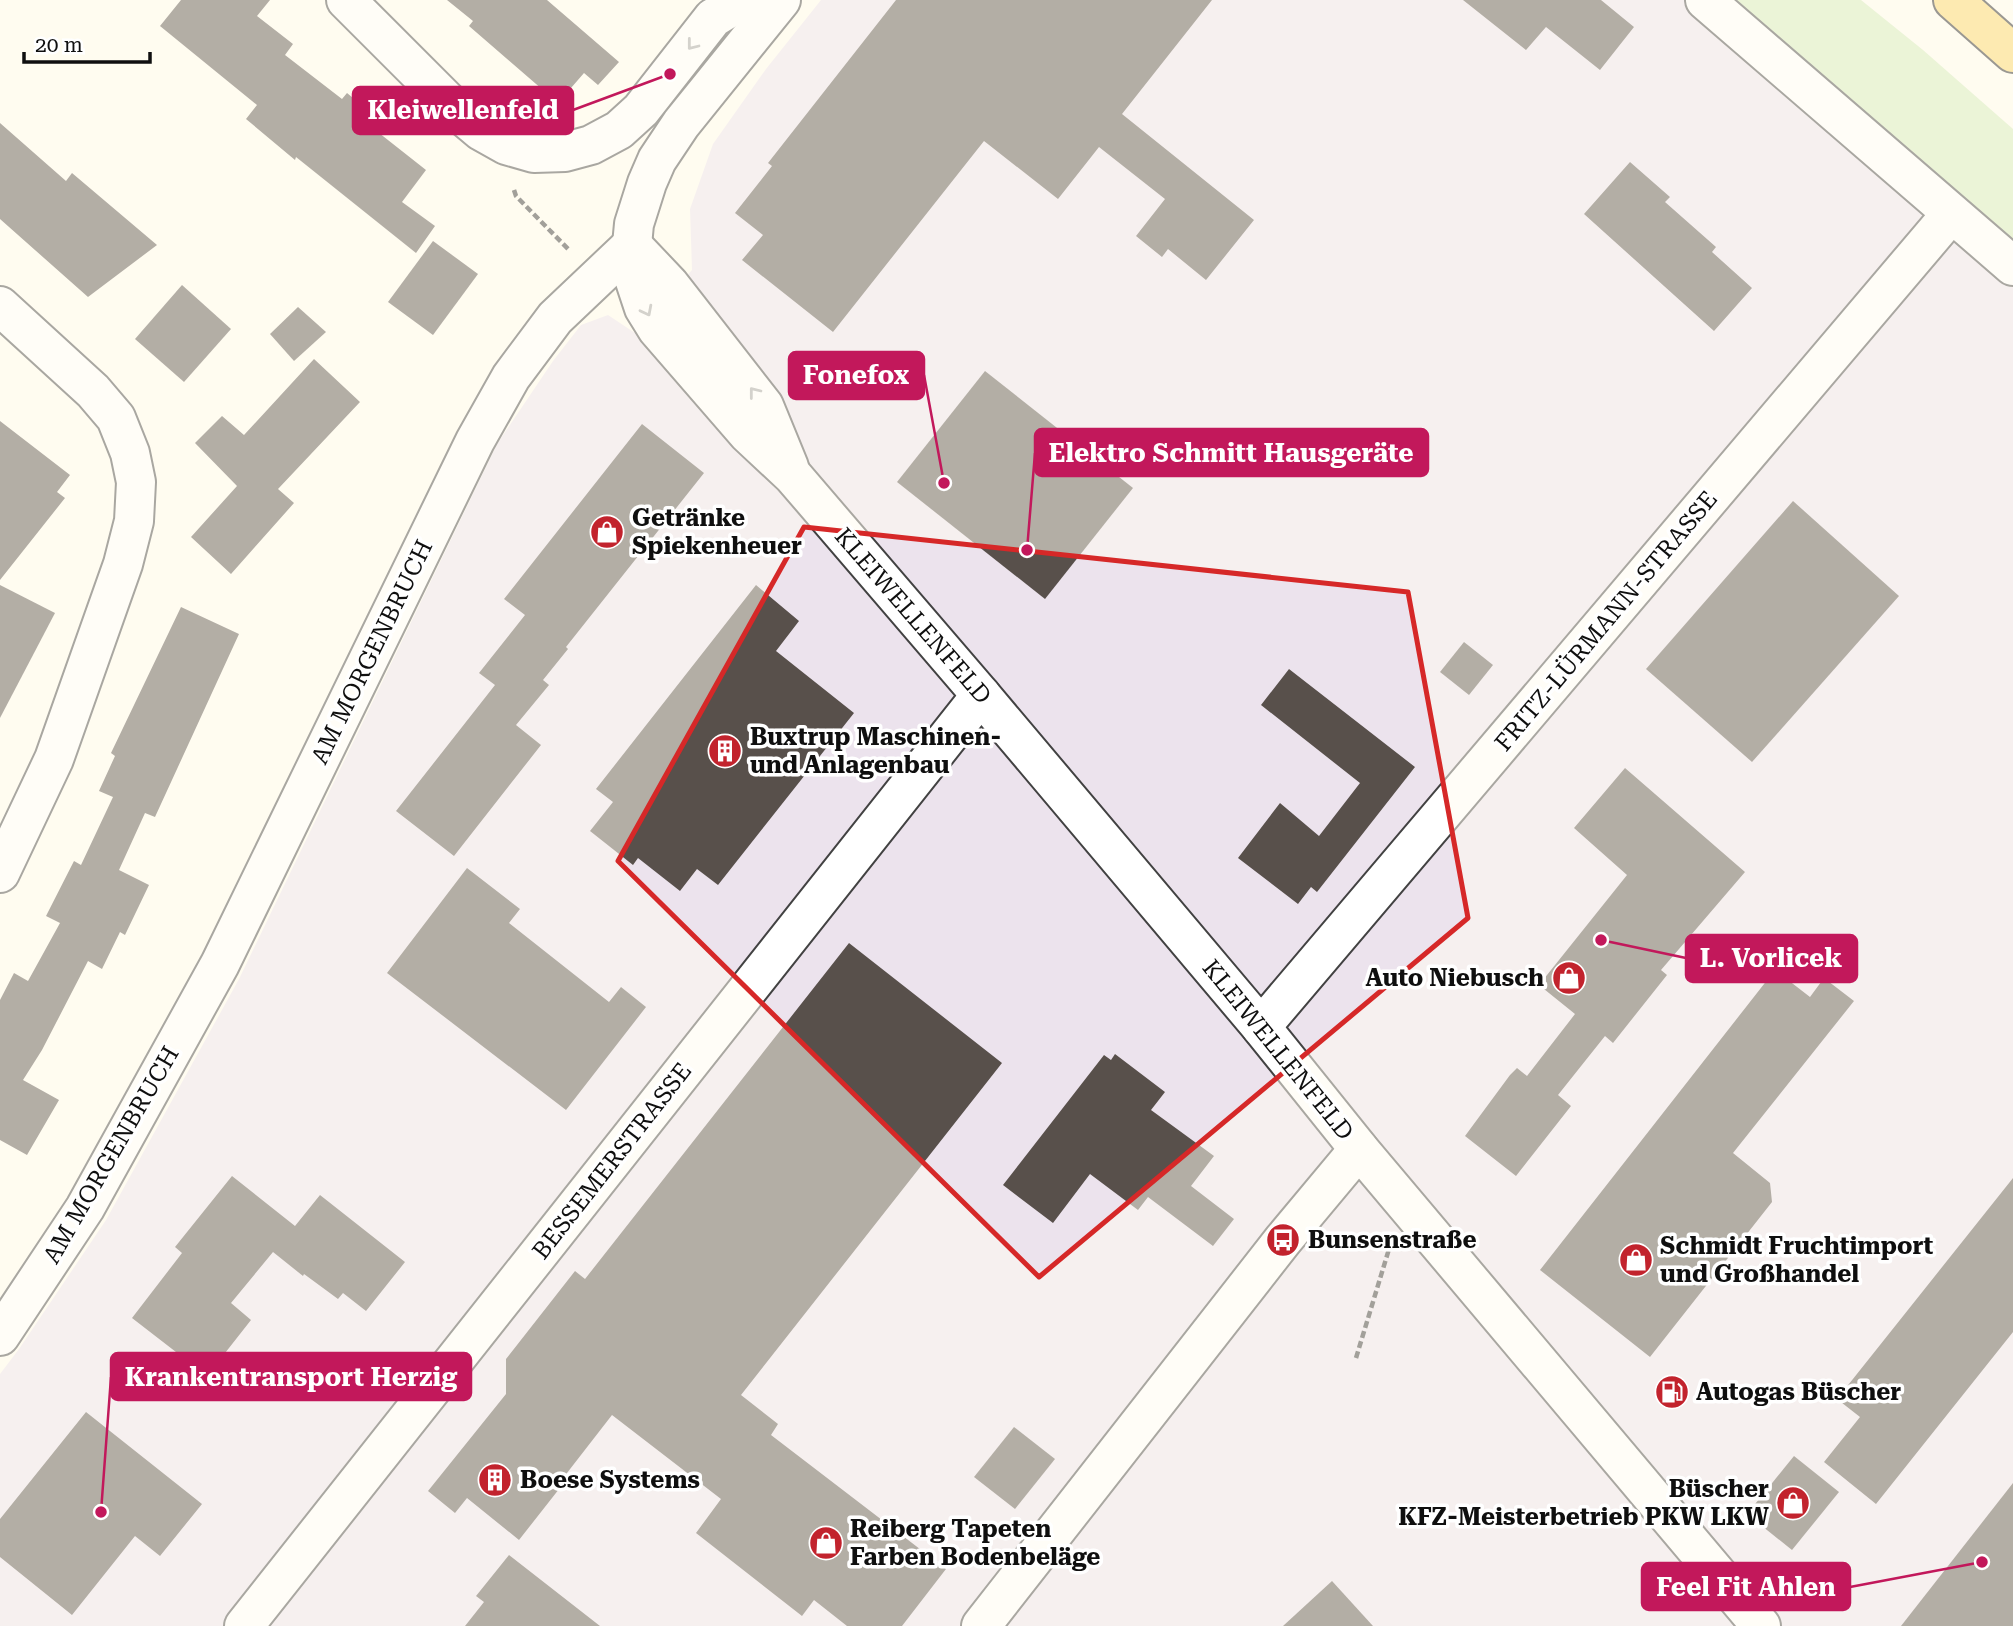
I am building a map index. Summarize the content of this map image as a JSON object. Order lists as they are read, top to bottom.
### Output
{
  "streets": {
    "street": [
      "KLEIWELLENFELD",
      "FRITZ-LÜRMANN-STRASSE",
      "AM MORGENBRUCH",
      "BESSEMERSTRASSE"
    ]
  },
  "crossings": [
    ["KLEIWELLENFELD", "FRITZ-LÜRMANN-STRASSE"],
    ["KLEIWELLENFELD", "AM MORGENBRUCH"],
    ["KLEIWELLENFELD", "BESSEMERSTRASSE"]
  ],
  "places": {
    "other": [
      "Kleiwellenfeld",
      "Fonefox",
      "Elektro Schmitt Hausgeräte",
      "L. Vorlicek",
      "Krankentransport Herzig",
      "Feel Fit Ahlen"
    ],
    "shop": [
      "Getränke Spiekenheuer",
      "Auto Niebusch",
      "Schmidt Fruchtimport und Großhandel",
      "Büscher KFZ-Meisterbetrieb PKW LKW",
      "Reiberg Tapeten Farben Bodenbeläge"
    ],
    "building": ["Buxtrup Maschinen- und Anlagenbau", "Boese Systems"],
    "bus stop": ["Bunsenstraße"],
    "fuel station": ["Autogas Büscher"]
  },
  "scale_bar": "20 m"
}
